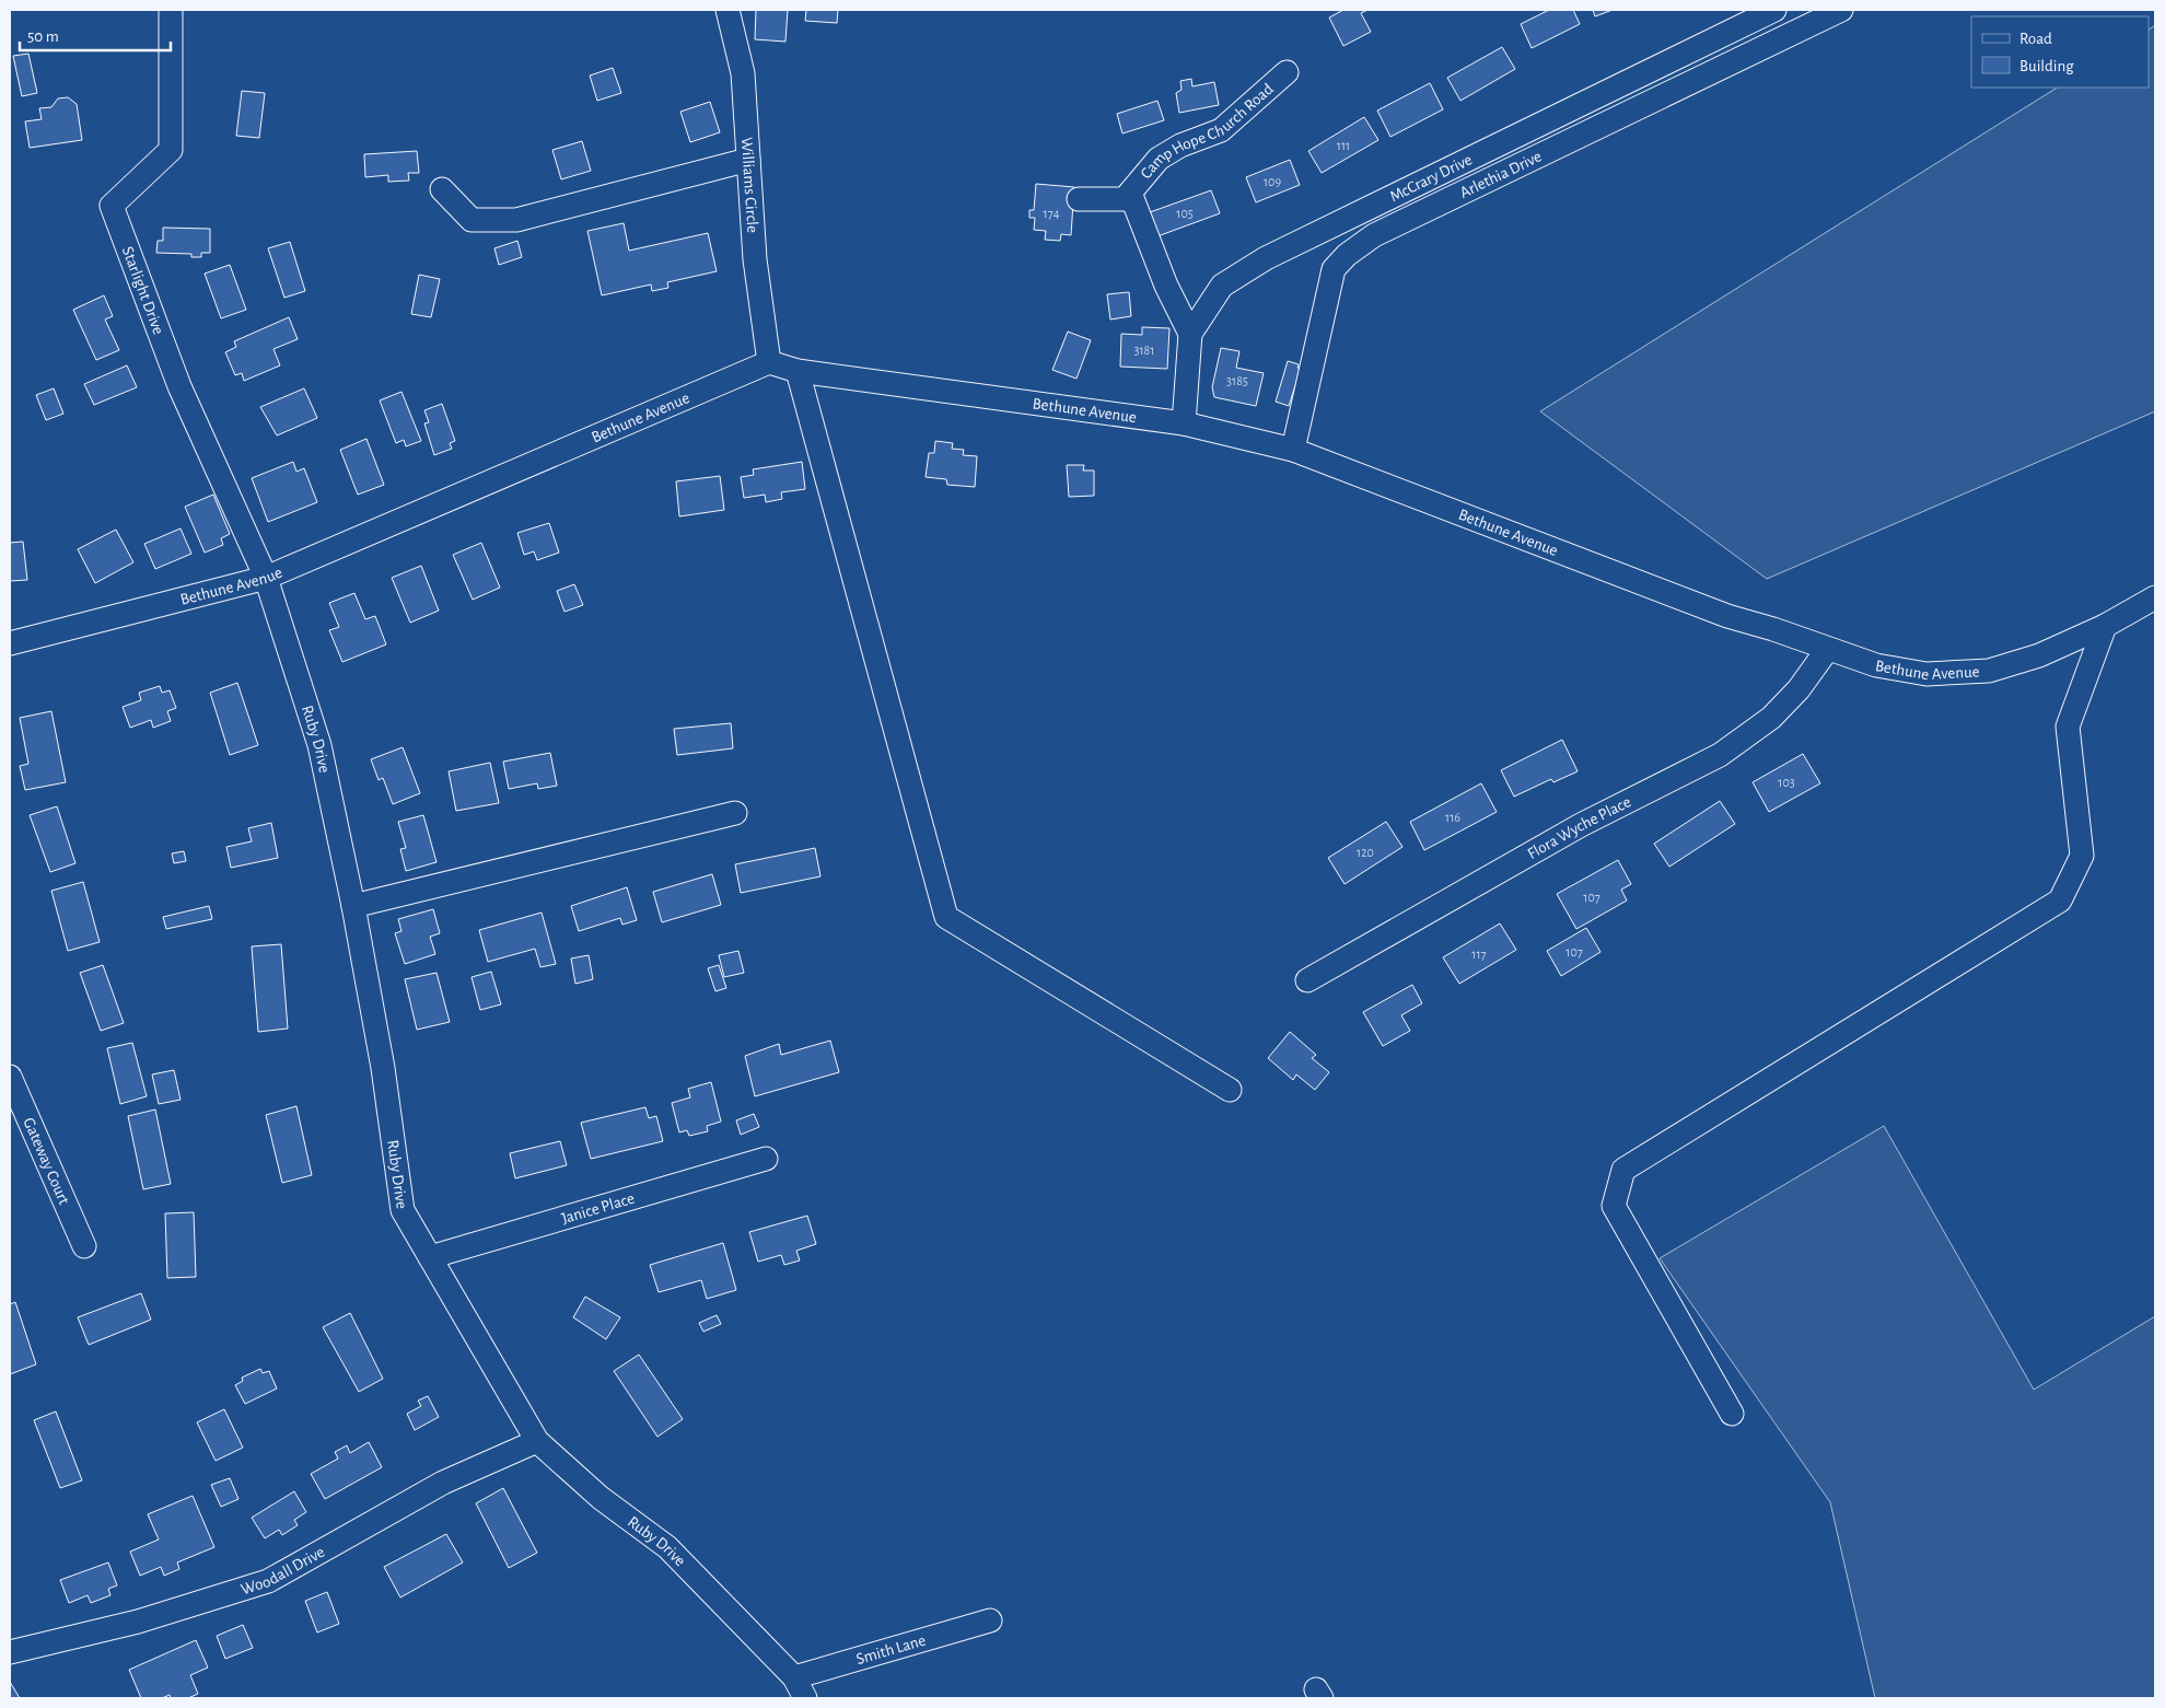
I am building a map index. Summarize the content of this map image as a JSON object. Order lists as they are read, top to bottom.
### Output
{
  "streets": {
    "street": [
      "Camp Hope Church Road",
      "Arlethia Drive",
      "McCrary Drive",
      "Williams Circle",
      "Starlight Drive",
      "Bethune Avenue",
      "Ruby Drive",
      "Flora Wyche Place",
      "Gateway Court",
      "Janice Place",
      "Woodall Drive",
      "Smith Lane"
    ]
  },
  "crossings": [
    ["Camp Hope Church Road", "McCrary Drive"],
    ["Arlethia Drive", "Bethune Avenue"],
    ["McCrary Drive", "Bethune Avenue"],
    ["Williams Circle", "Bethune Avenue"],
    ["Starlight Drive", "Bethune Avenue"],
    ["Starlight Drive", "Ruby Drive"],
    ["Bethune Avenue", "Ruby Drive"],
    ["Bethune Avenue", "Flora Wyche Place"],
    ["Ruby Drive", "Janice Place"],
    ["Ruby Drive", "Woodall Drive"],
    ["Ruby Drive", "Smith Lane"]
  ],
  "house_numbers": [
    "111",
    "109",
    "174",
    "105",
    "3181",
    "3185",
    "103",
    "116",
    "120",
    "107",
    "107",
    "117"
  ],
  "legend": ["Road", "Building"],
  "scale_bar": "50 m"
}
